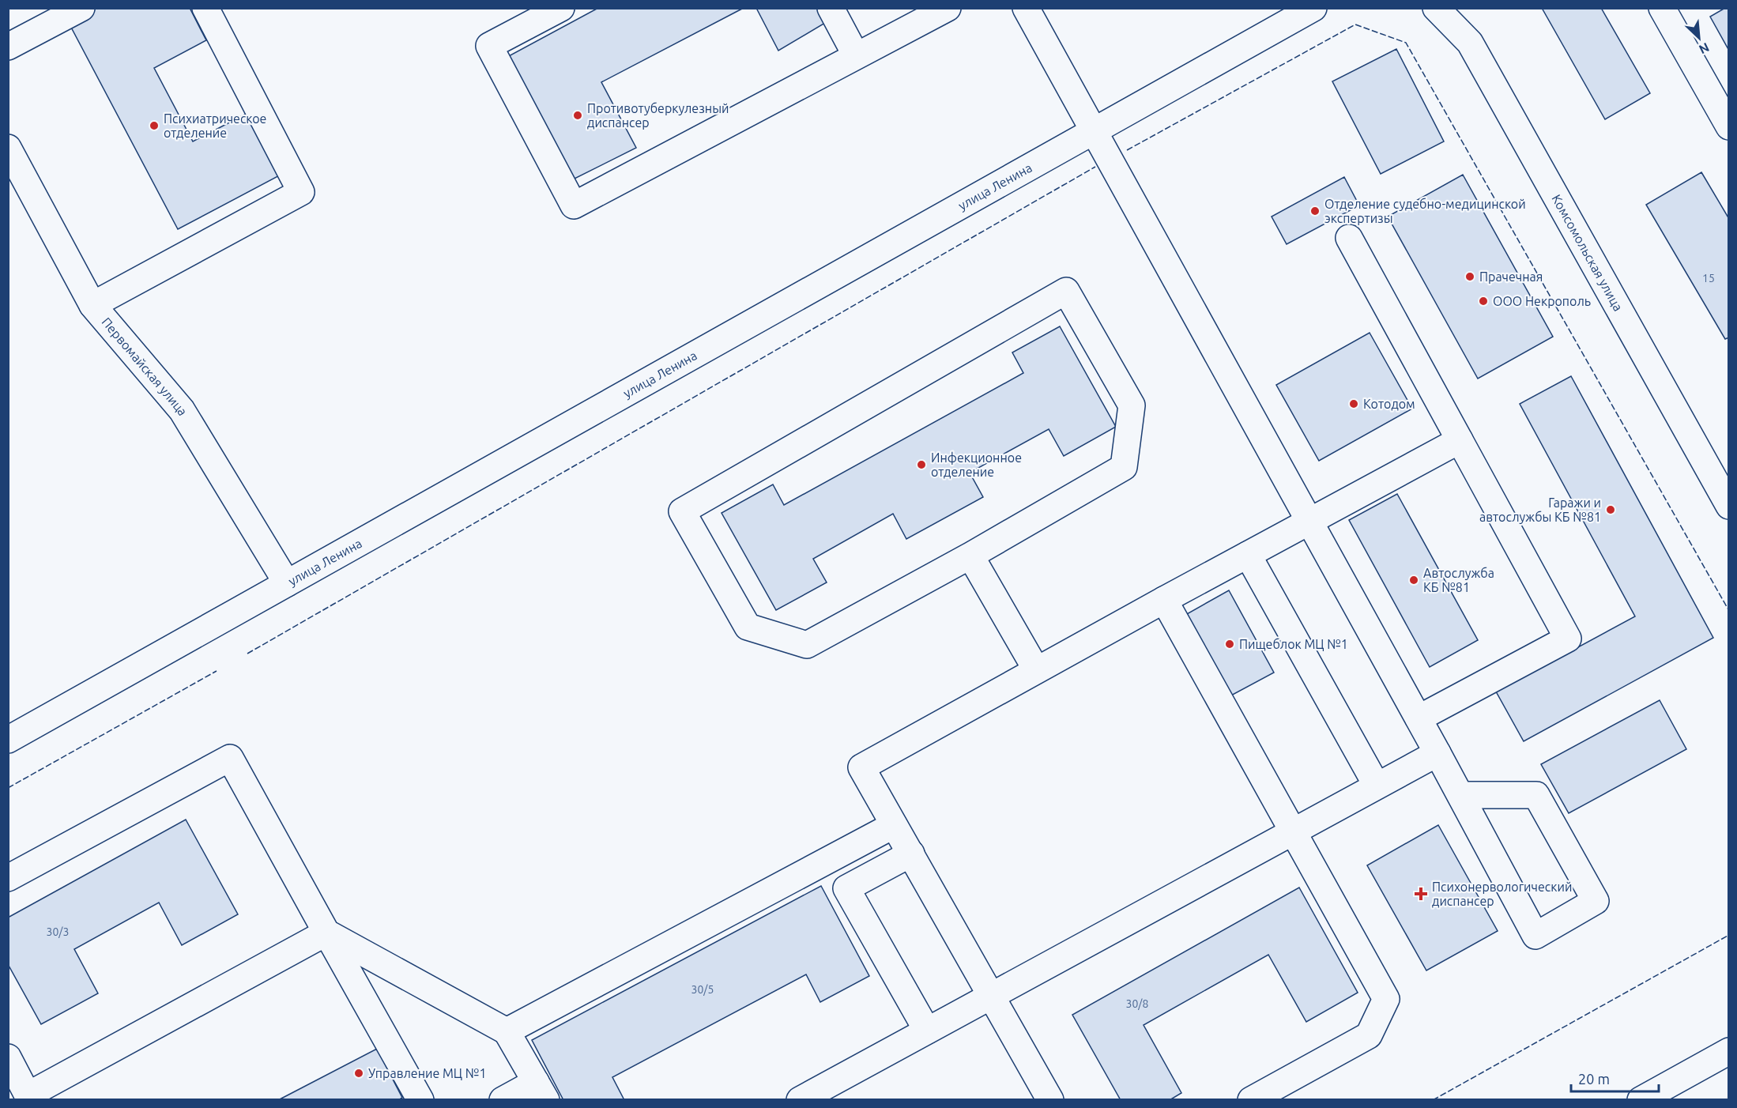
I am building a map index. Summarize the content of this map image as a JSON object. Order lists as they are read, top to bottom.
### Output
{
  "streets": {
    "street": ["улица Ленина", "Комсомольская улица", "Первомайская улица"]
  },
  "crossings": [
    ["улица Ленина", "Первомайская улица"]
  ],
  "places": {
    "other": [
      "Противотуберкулезный диспансер",
      "Психиатрическое отделение",
      "Отделение судебно-медицинской экспертизы",
      "Прачечная",
      "ООО Некрополь",
      "Котодом",
      "Инфекционное отделение",
      "Гаражи и автослужбы КБ №81",
      "Автослужба КБ №81",
      "Пищеблок МЦ №1",
      "Управление МЦ №1"
    ],
    "health": ["Психонервологический диспансер"]
  },
  "house_numbers": [
    "15",
    "30/3",
    "30/5",
    "30/8"
  ],
  "scale_bar": "20 m",
  "north": "bottom right"
}
